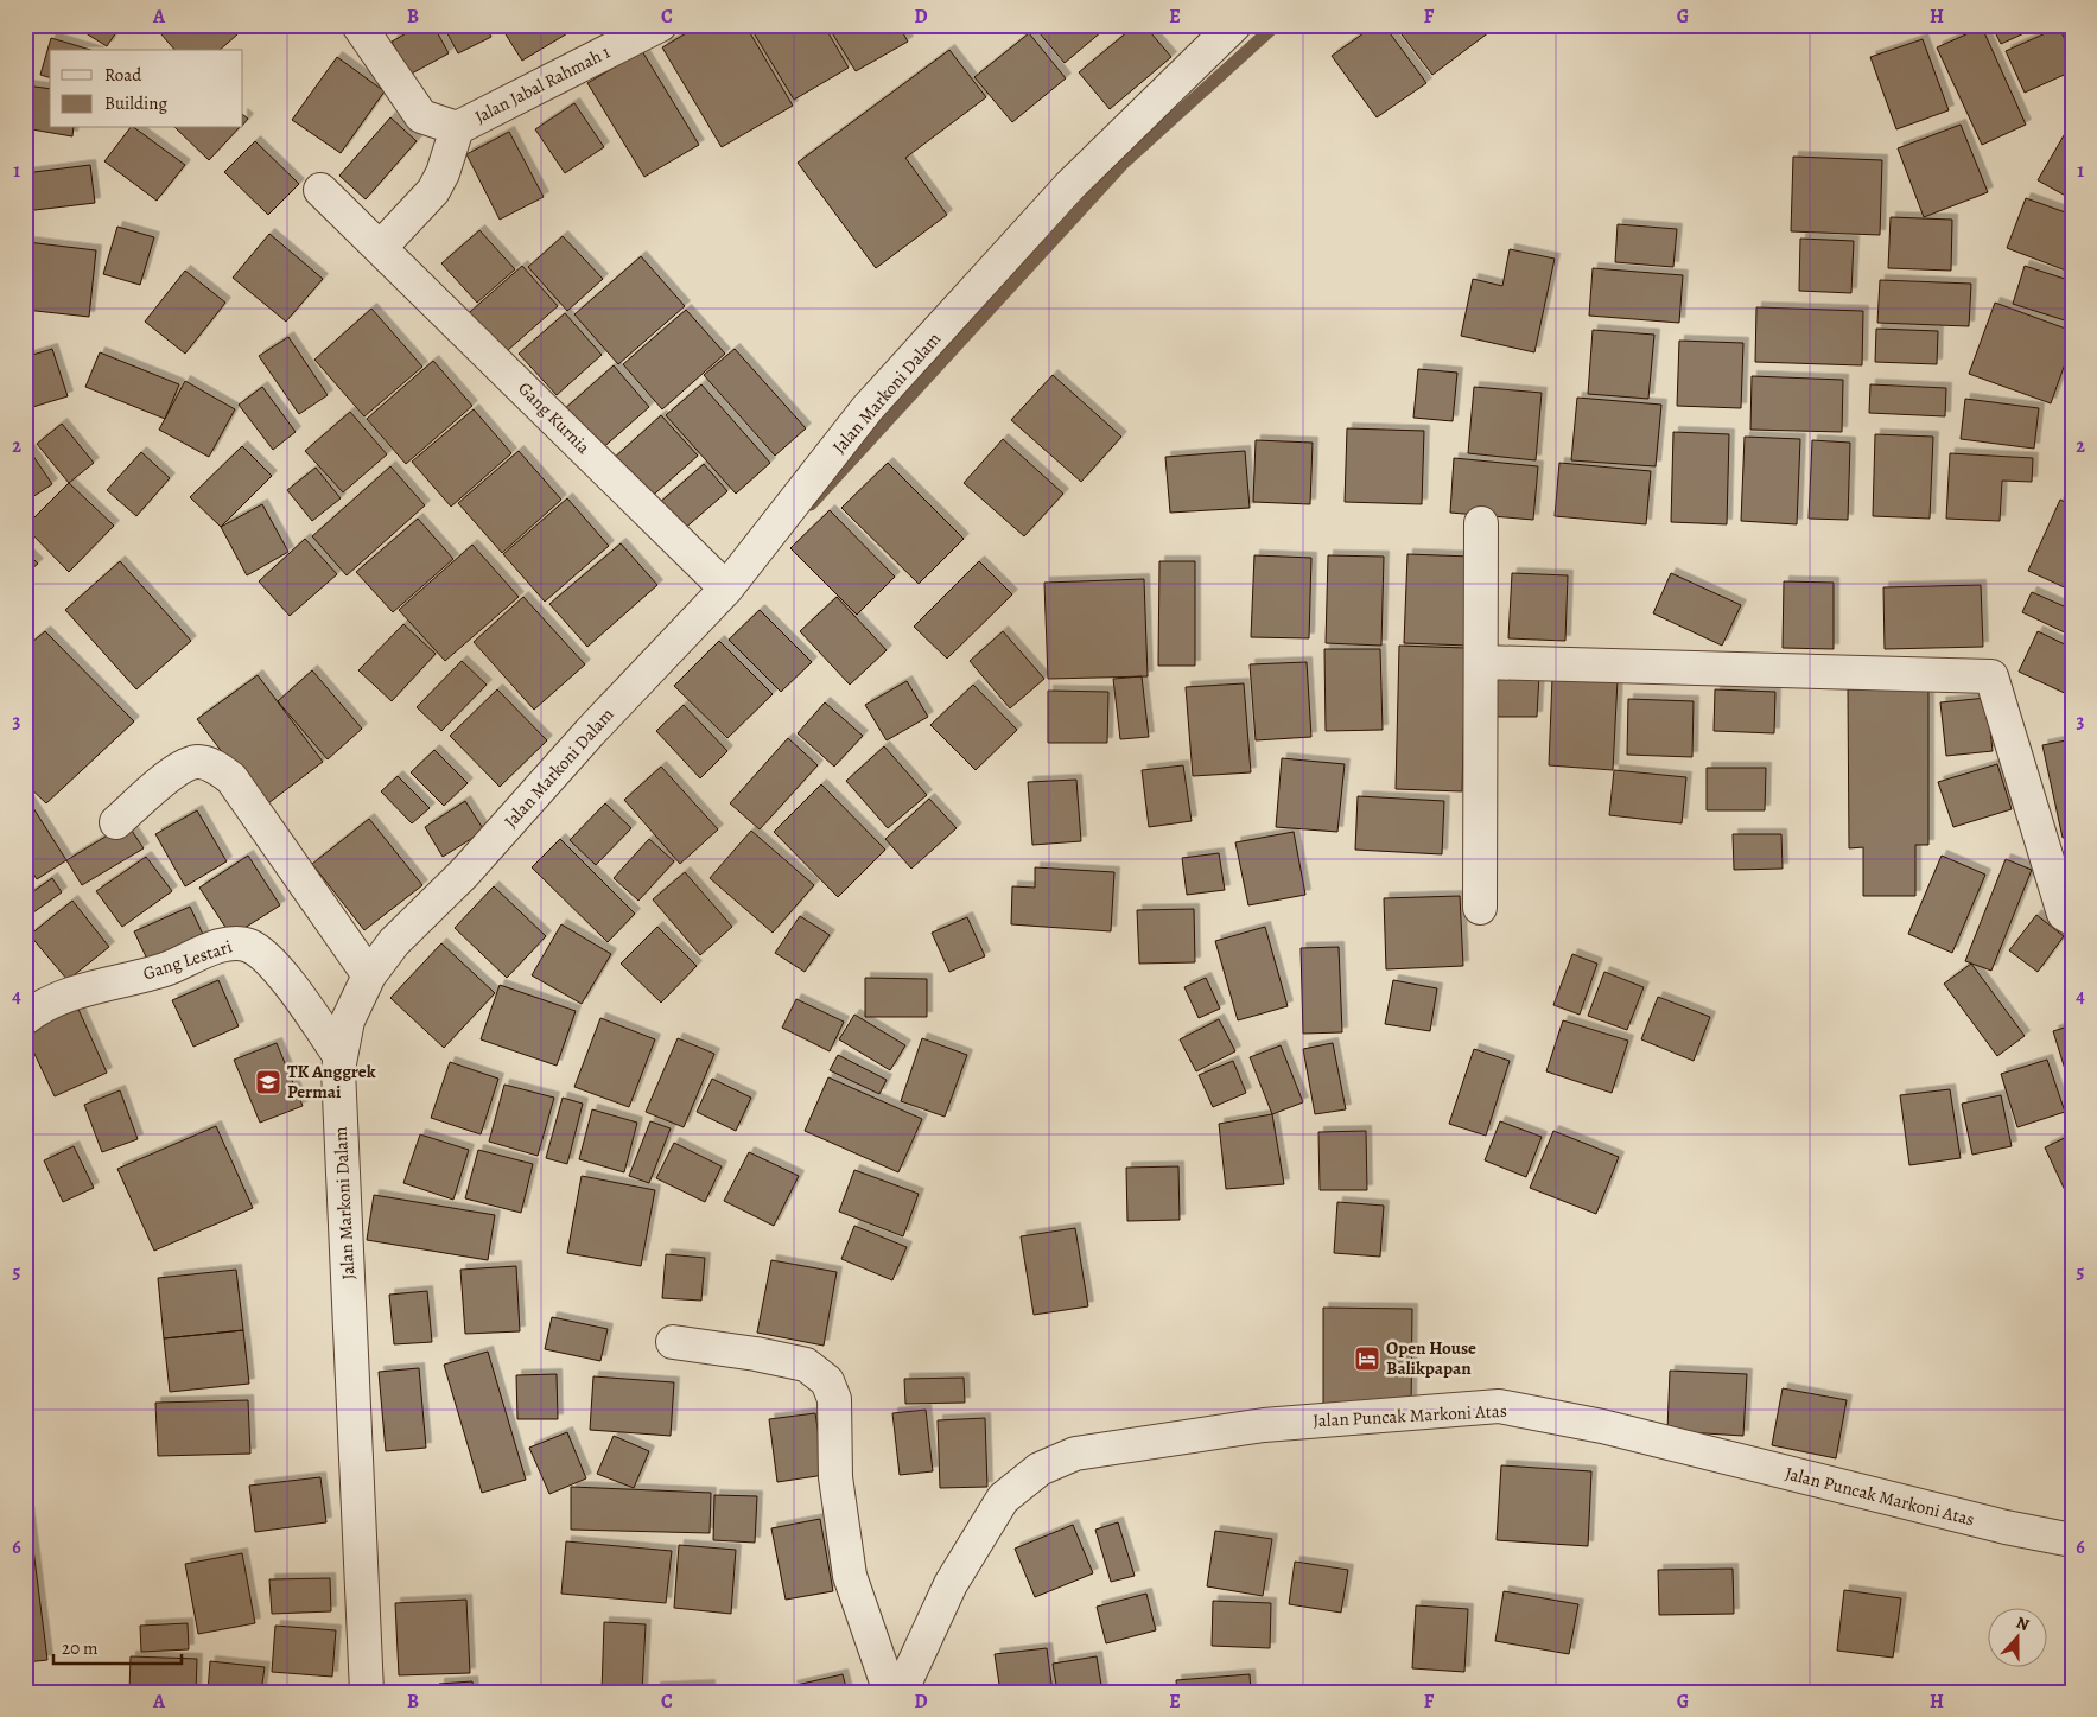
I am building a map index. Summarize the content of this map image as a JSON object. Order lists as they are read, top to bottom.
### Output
{
  "streets": {
    "street": [
      "Jalan Jabal Rahmah 1",
      "Jalan Markoni Dalam",
      "Gang Kurnia",
      "Gang Lestari",
      "Jalan Puncak Markoni Atas"
    ]
  },
  "crossings": [
    ["Jalan Markoni Dalam", "Gang Kurnia"],
    ["Jalan Markoni Dalam", "Gang Lestari"]
  ],
  "places": {
    "school or university": ["TK Anggrek Permai"],
    "hotel": ["Open House Balikpapan"]
  },
  "legend": ["Road", "Building"],
  "scale_bar": "20 m",
  "north": "top",
  "grid": {
    "columns": [
      "A",
      "B",
      "C",
      "D",
      "E",
      "F",
      "G",
      "H"
    ],
    "rows": [
      "1",
      "2",
      "3",
      "4",
      "5",
      "6"
    ]
  }
}
